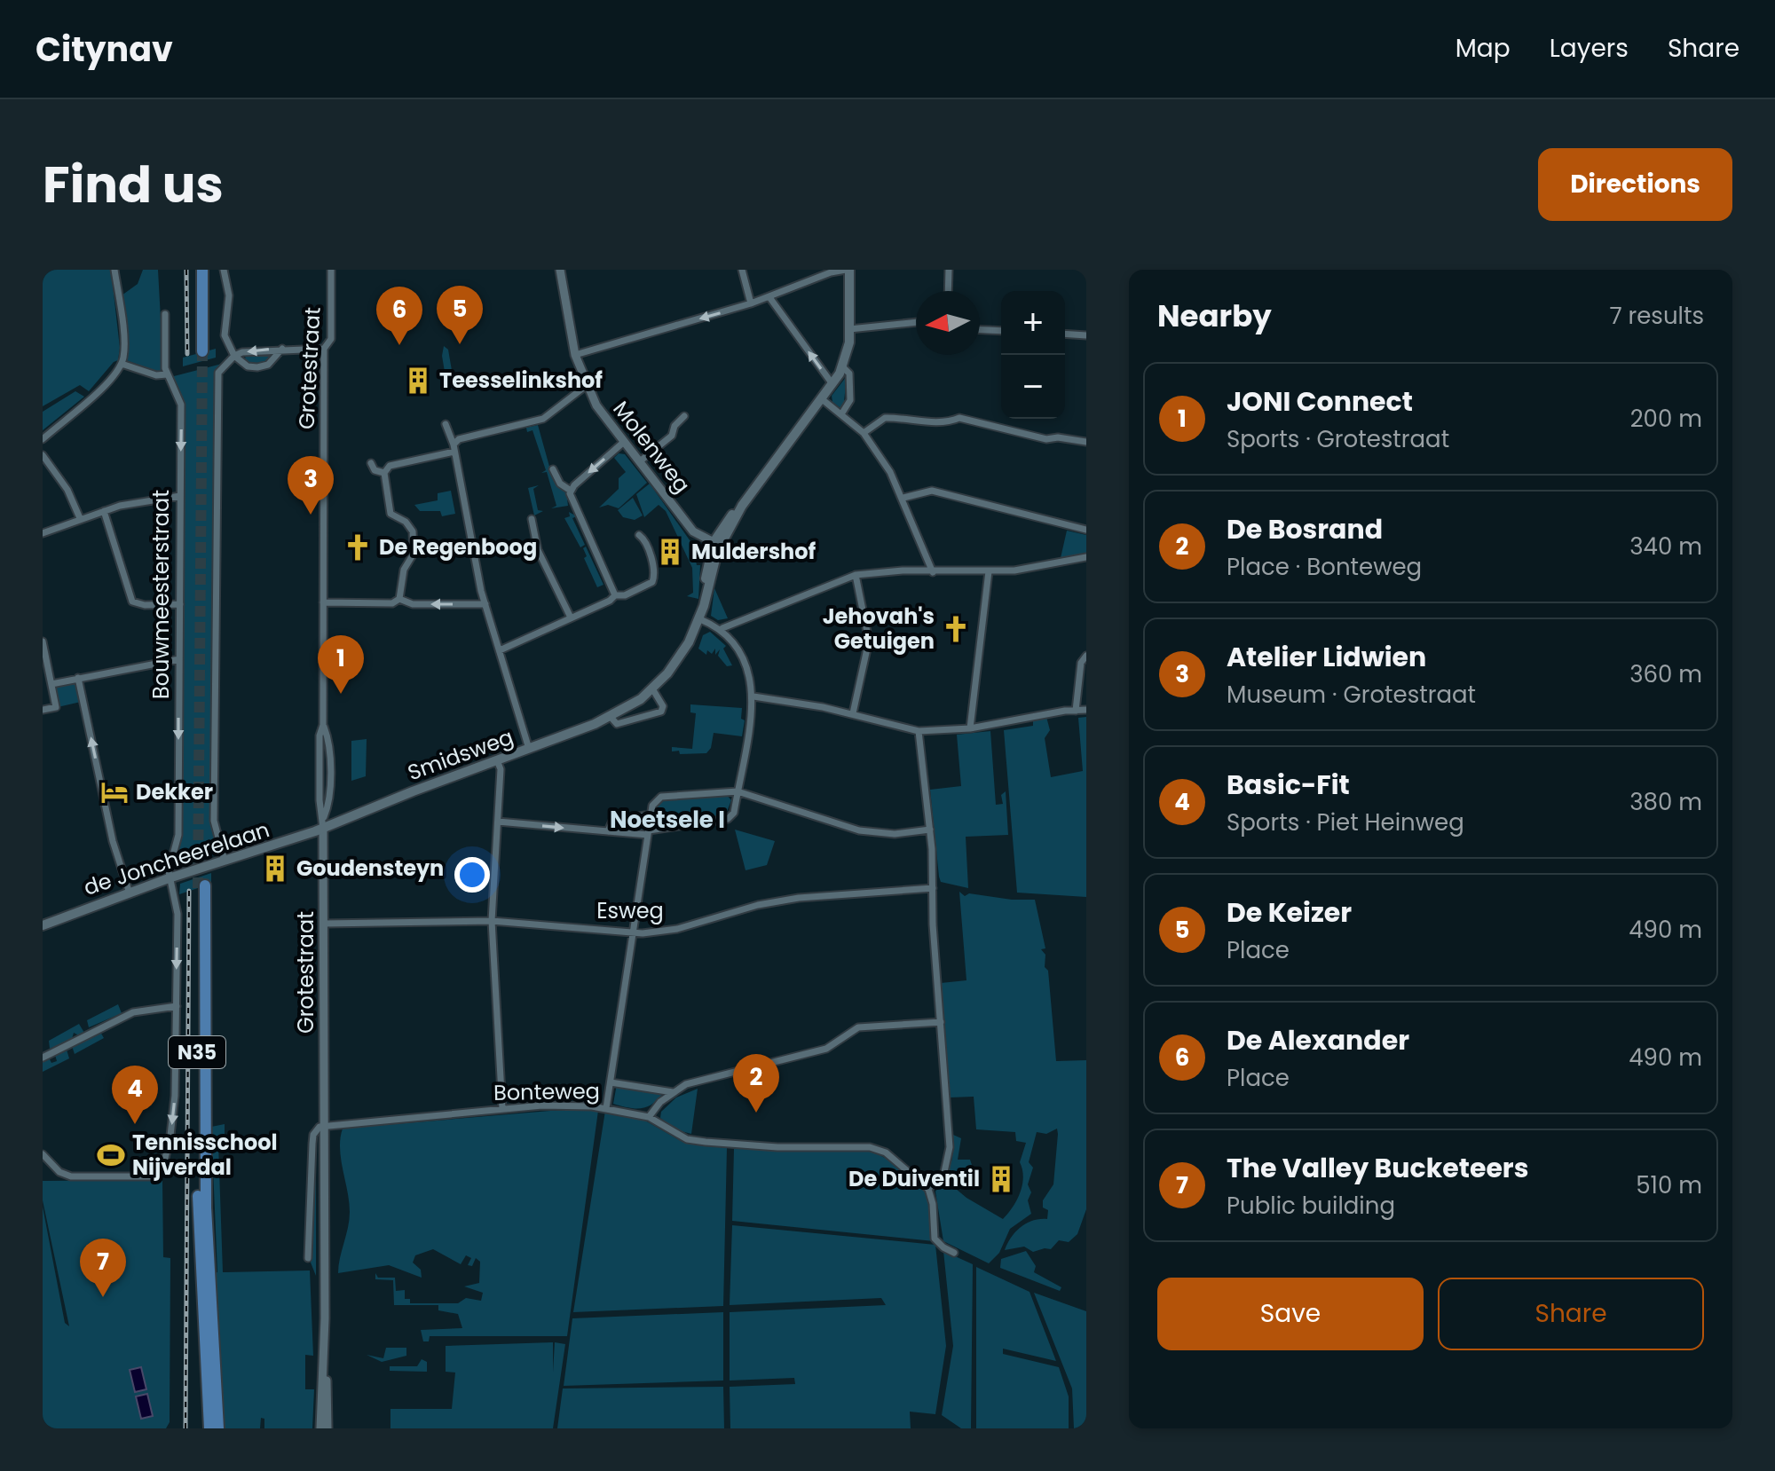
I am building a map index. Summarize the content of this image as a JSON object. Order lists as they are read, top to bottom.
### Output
{
  "streets": {
    "main road": ["Smidsweg", "de Joncheerelaan", "N35"],
    "street": [
      "Grotestraat",
      "Molenweg",
      "Bouwmeesterstraat",
      "Esweg",
      "Bonteweg"
    ]
  },
  "crossings": [
    ["Grotestraat", "Smidsweg"],
    ["Grotestraat", "de Joncheerelaan"],
    ["Grotestraat", "Esweg"],
    ["Grotestraat", "Bonteweg"],
    ["Molenweg", "Smidsweg"],
    ["Bouwmeesterstraat", "de Joncheerelaan"],
    ["Smidsweg", "de Joncheerelaan"]
  ],
  "districts": ["Noetsele I"],
  "places": {
    "building": [
      "Teesselinkshof",
      "Muldershof",
      "Goudensteyn",
      "De Duiventil"
    ],
    "church": ["De Regenboog", "Jehovah's Getuigen"],
    "hotel": ["Dekker"],
    "sports": ["Tennisschool Nijverdal"]
  },
  "north": "left",
  "page": {
    "header": "Citynav",
    "nav": ["Map", "Layers", "Share"],
    "title": "Find us",
    "buttons": [
      "Directions",
      ["Save", "Share"]
    ],
    "heading": ["Nearby", "7 results"],
    "pins": [
      "5",
      "6",
      "3",
      "1",
      "2",
      "4",
      "7"
    ],
    "map_buttons": ["+", "−"],
    "list": [
      {
        "mark": "1",
        "name": "JONI Connect",
        "note": "Sports · Grotestraat",
        "value": "200 m"
      },
      {
        "mark": "2",
        "name": "De Bosrand",
        "note": "Place · Bonteweg",
        "value": "340 m"
      },
      {
        "mark": "3",
        "name": "Atelier Lidwien",
        "note": "Museum · Grotestraat",
        "value": "360 m"
      },
      {
        "mark": "4",
        "name": "Basic-Fit",
        "note": "Sports · Piet Heinweg",
        "value": "380 m"
      },
      {
        "mark": "5",
        "name": "De Keizer",
        "note": "Place",
        "value": "490 m"
      },
      {
        "mark": "6",
        "name": "De Alexander",
        "note": "Place",
        "value": "490 m"
      },
      {
        "mark": "7",
        "name": "The Valley Bucketeers",
        "note": "Public building",
        "value": "510 m"
      }
    ]
  }
}
